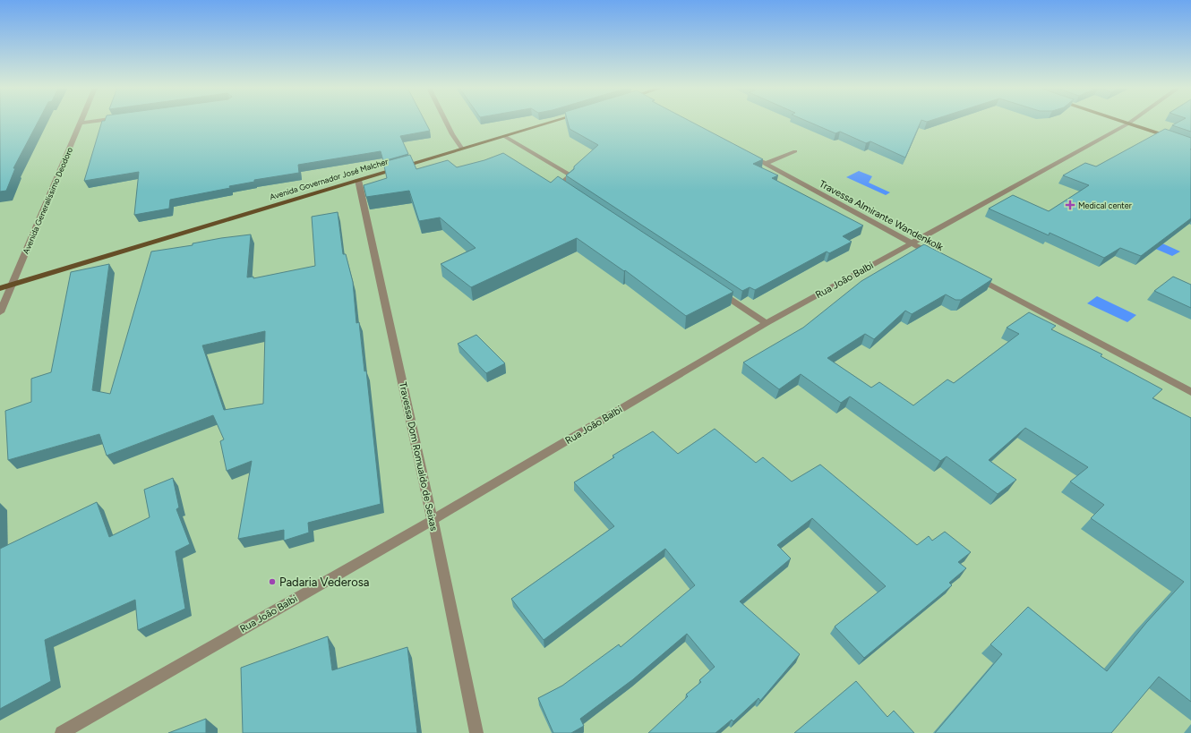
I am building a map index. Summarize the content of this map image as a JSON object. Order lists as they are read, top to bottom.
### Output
{
  "streets": {
    "main road": ["Avenida Governador José Malcher"],
    "street": [
      "Avenida Generalíssimo Deodoro",
      "Travessa Almirante Wandenkolk",
      "Rua João Balbi",
      "Travessa Dom Romualdo de Seixas"
    ]
  },
  "crossings": [
    ["Avenida Governador José Malcher", "Avenida Generalíssimo Deodoro"],
    ["Avenida Governador José Malcher", "Travessa Dom Romualdo de Seixas"],
    ["Travessa Almirante Wandenkolk", "Rua João Balbi"],
    ["Rua João Balbi", "Travessa Dom Romualdo de Seixas"]
  ],
  "places": {
    "health": ["Medical center"],
    "other": ["Padaria Vederosa"]
  }
}
